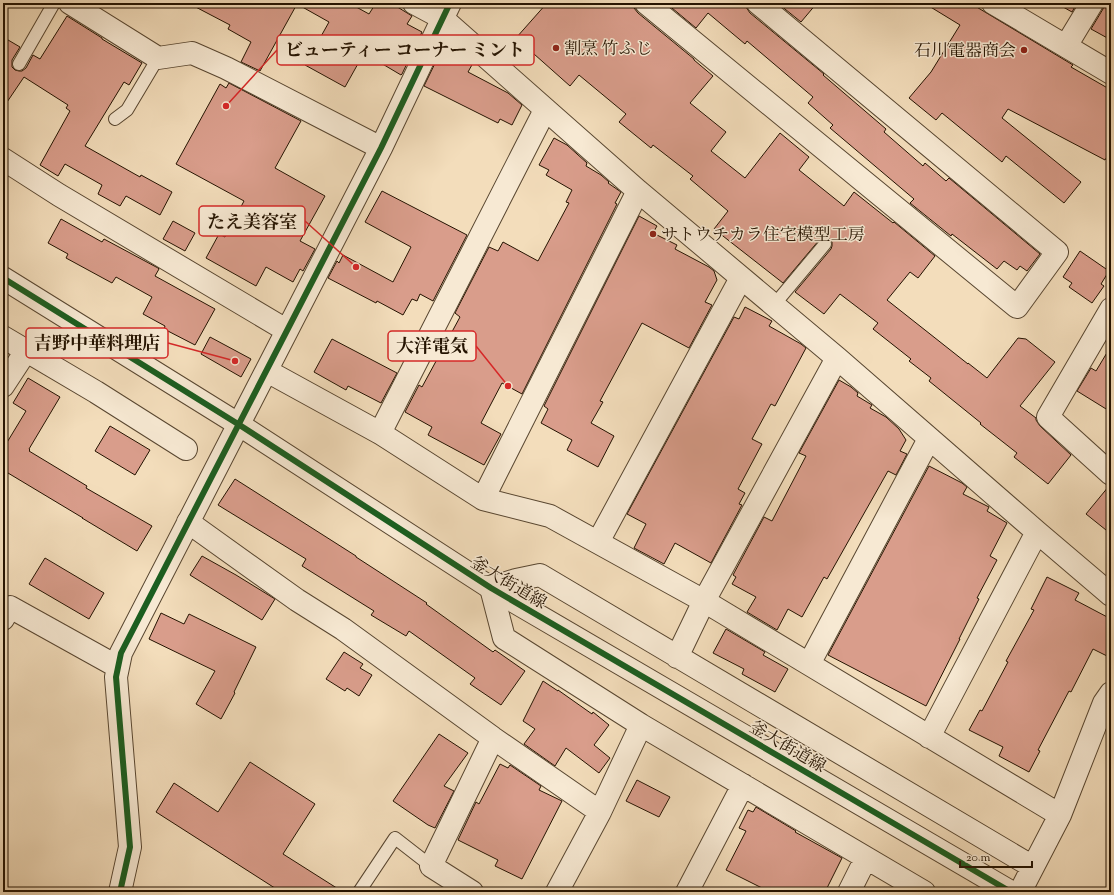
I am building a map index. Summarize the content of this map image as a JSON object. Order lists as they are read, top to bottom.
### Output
{
  "streets": {
    "street": ["釜大街道線"]
  },
  "places": [
    "割烹 竹ふじ",
    "石川電器商会",
    "ビューティー コーナー ミント",
    "サトウチカラ住宅模型工房",
    "たえ美容室",
    "吉野中華料理店",
    "大洋電気"
  ],
  "scale_bar": "20 m"
}
